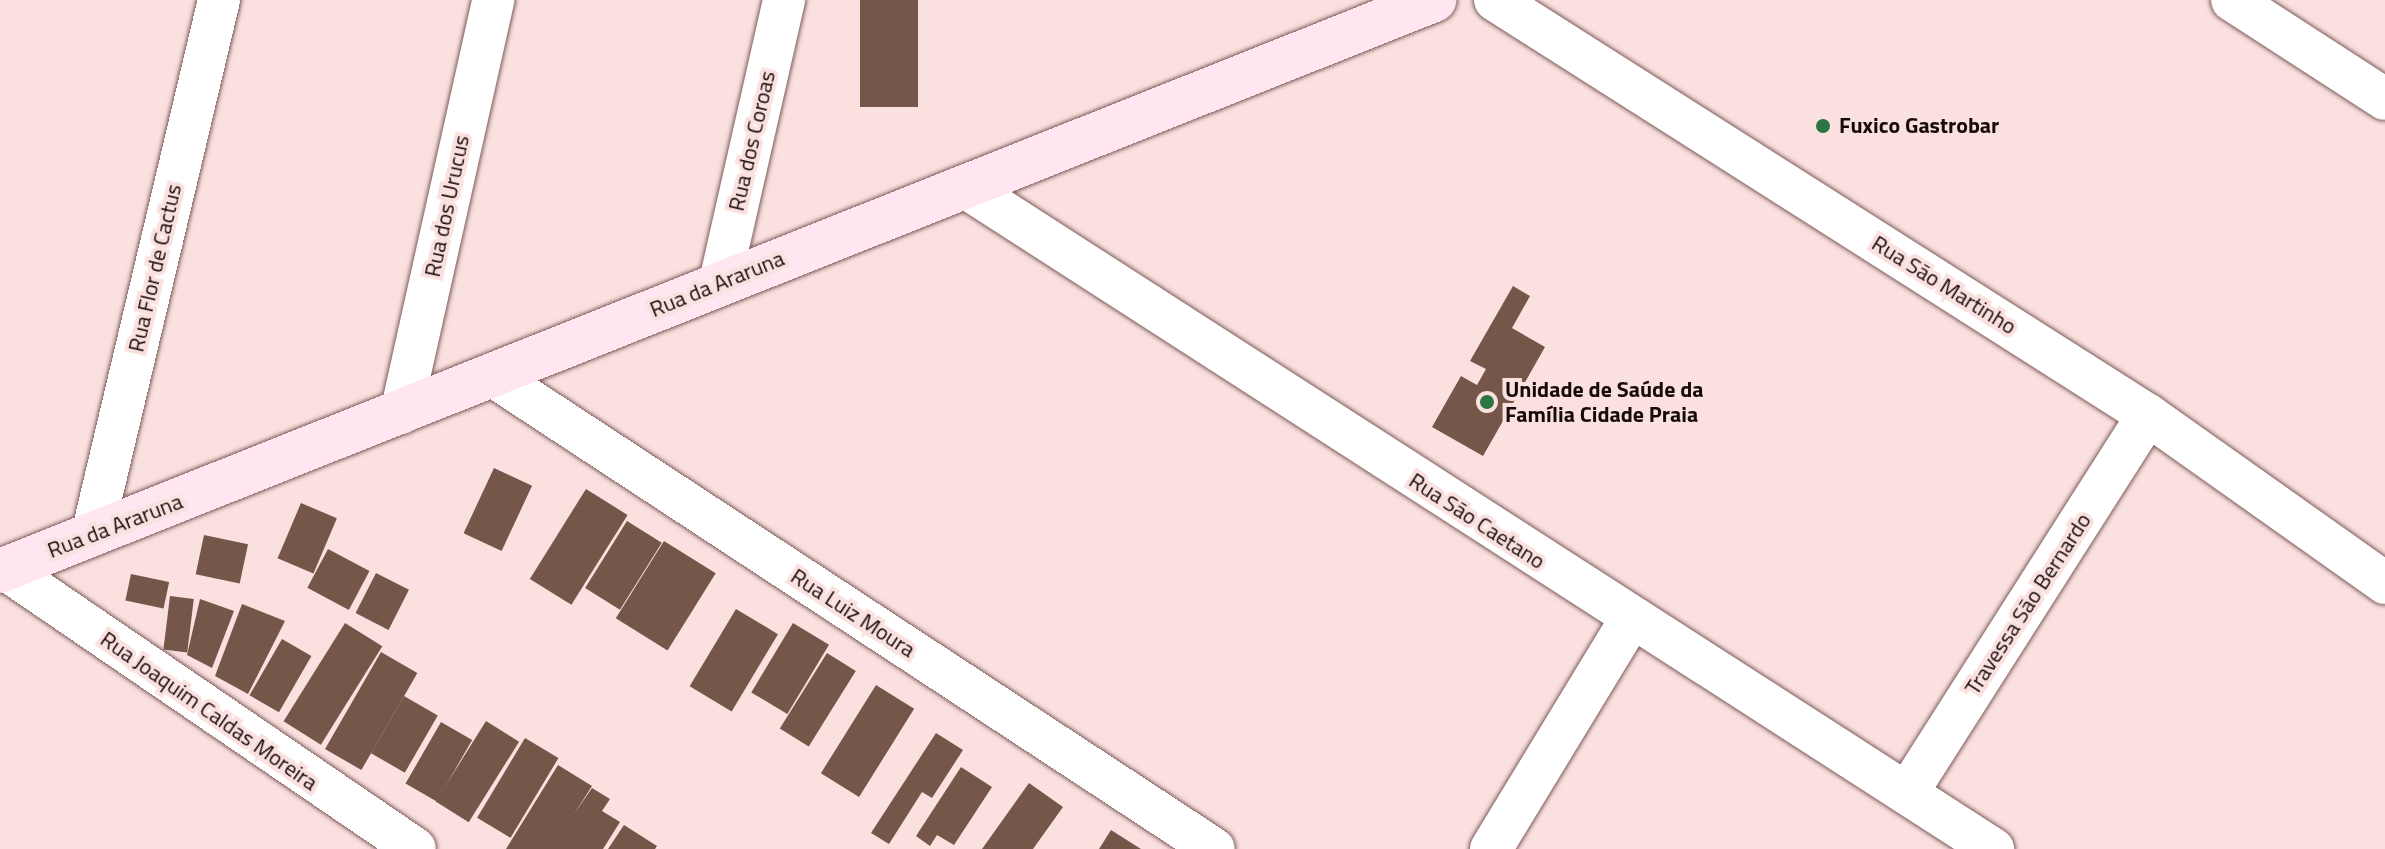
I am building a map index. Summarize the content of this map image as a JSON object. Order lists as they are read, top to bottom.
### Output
{
  "streets": {
    "street": [
      "Rua dos Coroas",
      "Rua dos Urucus",
      "Rua Flor de Cactus",
      "Rua da Araruna",
      "Rua São Martinho",
      "Rua São Caetano",
      "Travessa São Bernardo",
      "Rua Luiz Moura",
      "Rua Joaquim Caldas Moreira"
    ]
  },
  "crossings": [
    ["Rua dos Coroas", "Rua da Araruna"],
    ["Rua dos Urucus", "Rua da Araruna"],
    ["Rua Flor de Cactus", "Rua da Araruna"],
    ["Rua da Araruna", "Rua São Caetano"],
    ["Rua da Araruna", "Rua Luiz Moura"],
    ["Rua da Araruna", "Rua Joaquim Caldas Moreira"],
    ["Rua São Martinho", "Travessa São Bernardo"],
    ["Rua São Caetano", "Travessa São Bernardo"]
  ],
  "places": ["Fuxico Gastrobar", "Unidade de Saúde da Família Cidade Praia"]
}
